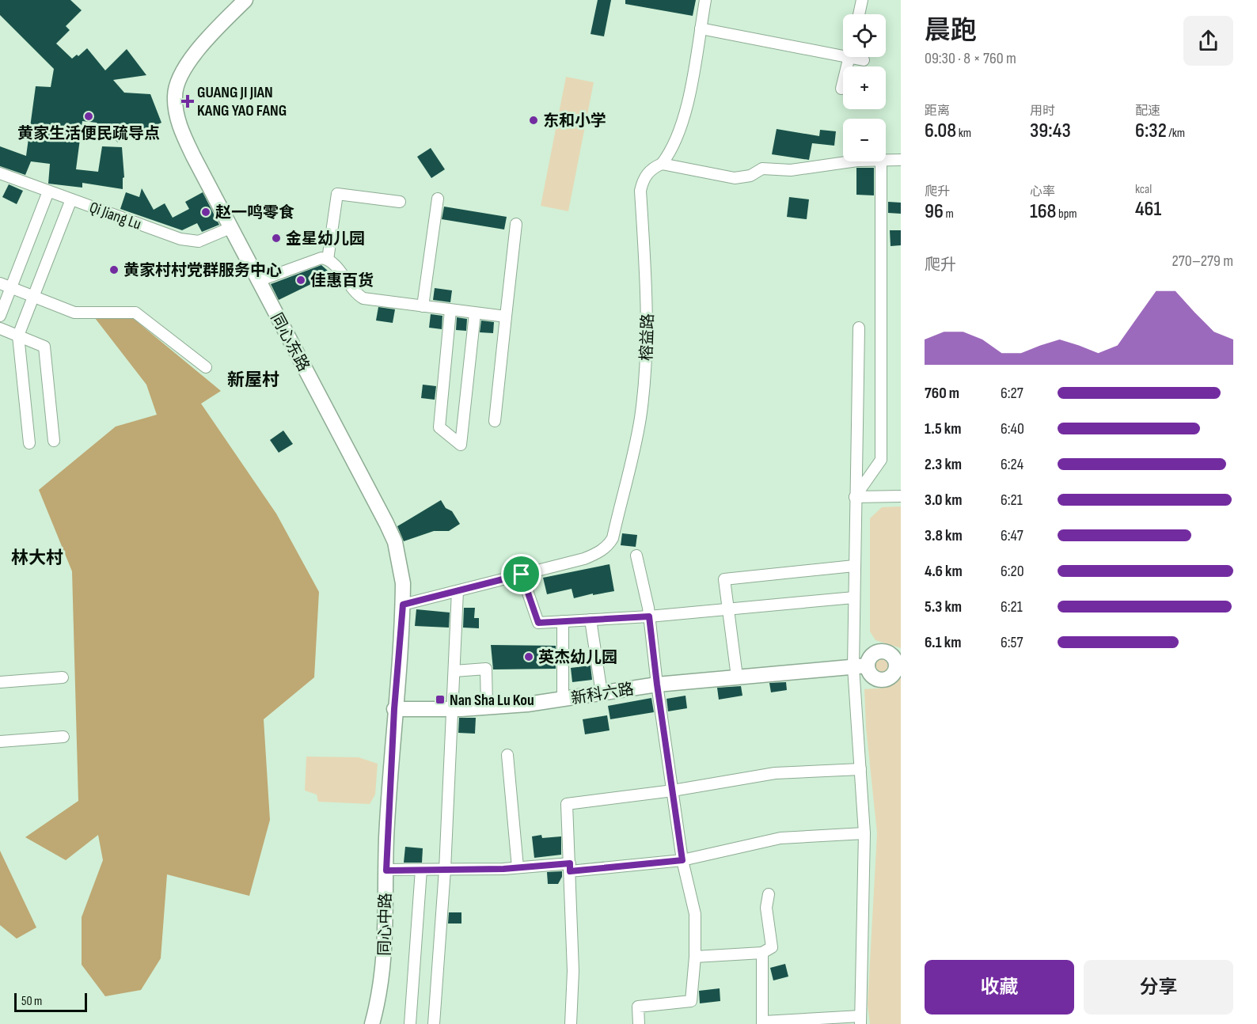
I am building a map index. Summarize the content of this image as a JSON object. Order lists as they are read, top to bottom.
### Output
{
  "streets": {
    "street": [
      "Qi Jiang Lu",
      "榕益路",
      "同心东路",
      "新科六路",
      "同心中路"
    ]
  },
  "crossings": [
    ["Qi Jiang Lu", "同心东路"],
    ["榕益路", "同心东路"],
    ["同心东路", "新科六路"],
    ["同心东路", "同心中路"],
    ["新科六路", "同心中路"]
  ],
  "districts": ["新屋村", "林大村"],
  "places": {
    "health": ["GUANG JI JIAN KANG YAO FANG"],
    "other": [
      "黄家生活便民疏导点",
      "东和小学",
      "赵一鸣零食",
      "金星幼儿园",
      "黄家村村党群服务中心",
      "佳惠百货",
      "英杰幼儿园"
    ],
    "transit": ["Nan Sha Lu Kou"]
  },
  "scale_bar": "50 m",
  "page": {
    "heading": ["晨跑", "09:30 · 8 × 760 m"],
    "map_buttons": ["+", "−"],
    "stats": [
      ["距离", "6.08 km"],
      ["用时", "39:43"],
      ["配速", "6:32 /km"],
      ["爬升", "96 m"],
      ["心率", "168 bpm"],
      ["kcal", "461"]
    ],
    "chart": ["爬升", "270–279 m"],
    "list": [
      {
        "name": "760 m",
        "note": "6:27"
      },
      {
        "name": "1.5 km",
        "note": "6:40"
      },
      {
        "name": "2.3 km",
        "note": "6:24"
      },
      {
        "name": "3.0 km",
        "note": "6:21"
      },
      {
        "name": "3.8 km",
        "note": "6:47"
      },
      {
        "name": "4.6 km",
        "note": "6:20"
      },
      {
        "name": "5.3 km",
        "note": "6:21"
      },
      {
        "name": "6.1 km",
        "note": "6:57"
      }
    ],
    "buttons": ["收藏", "分享"],
    "scale": "50 m"
  }
}
